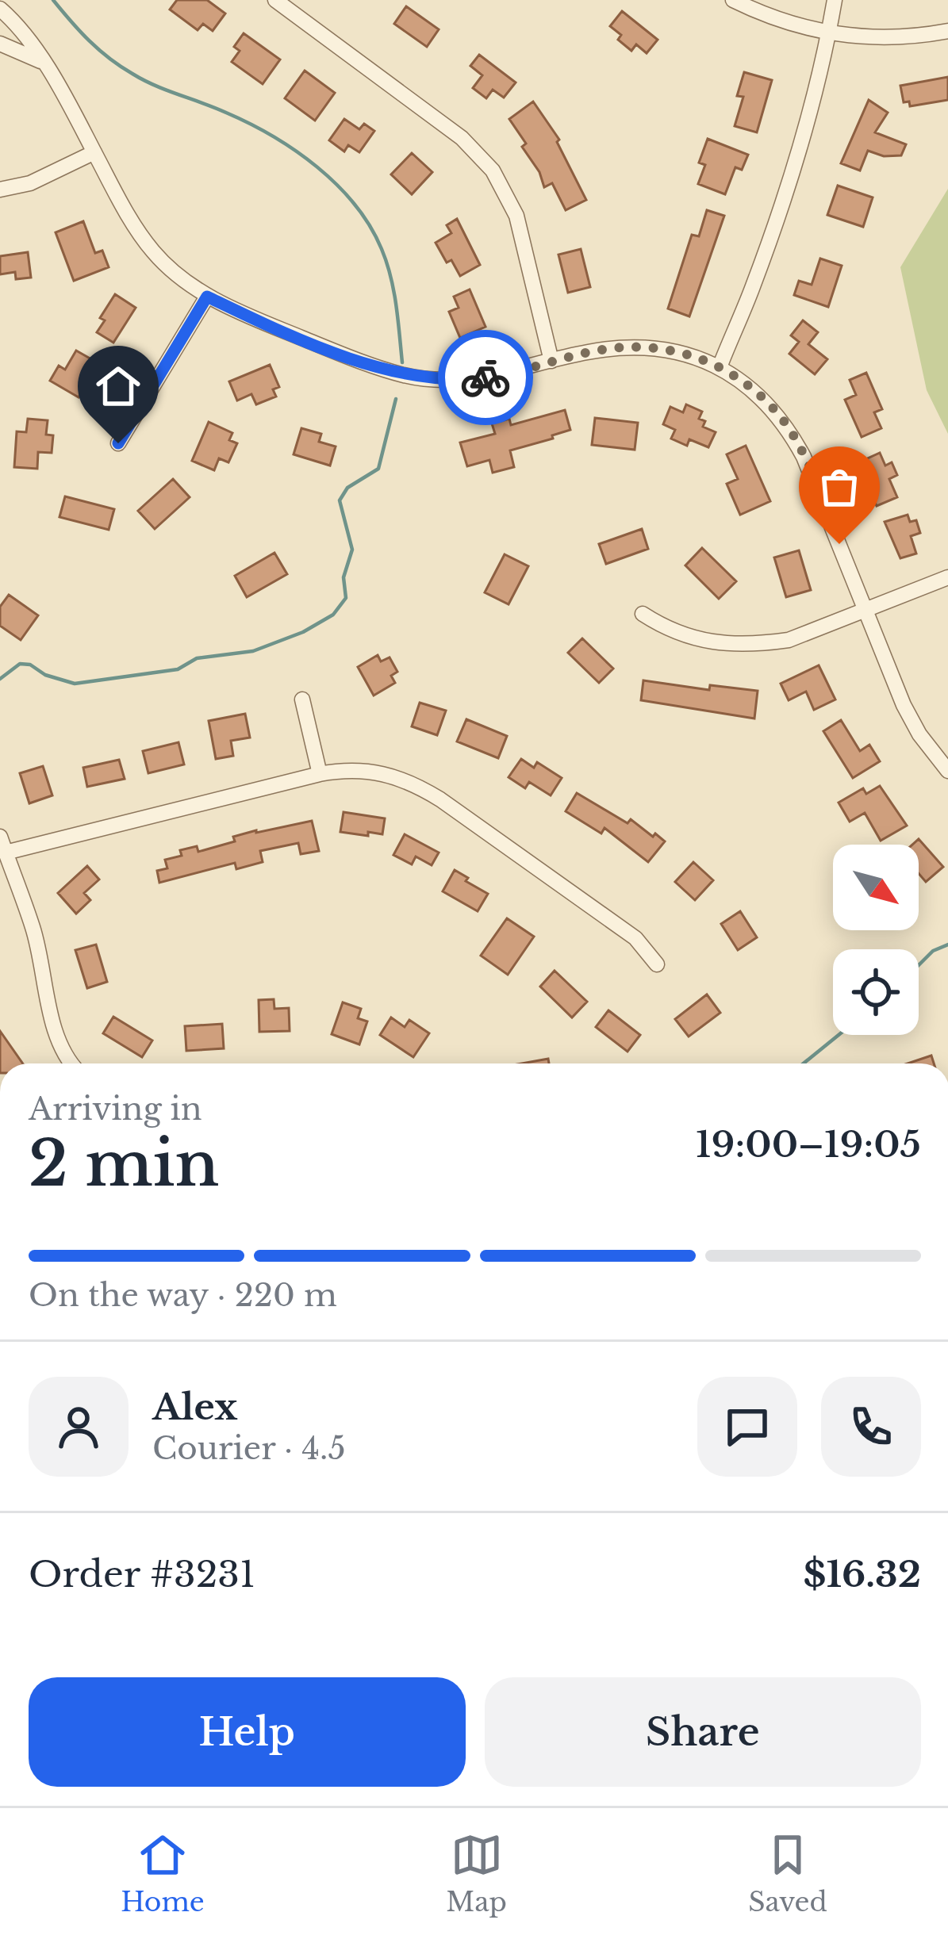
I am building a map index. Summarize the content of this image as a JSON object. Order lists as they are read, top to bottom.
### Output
{
  "north": "bottom right",
  "page": {
    "heading": ["2 min", "Arriving in", "19:00–19:05"],
    "panel": [
      "Alex",
      "Courier · 4.5",
      "Order #3231",
      "$16.32"
    ],
    "bar": "On the way · 220 m",
    "buttons": ["Help", "Share"],
    "tabs": ["Home", "Map", "Saved"]
  }
}
